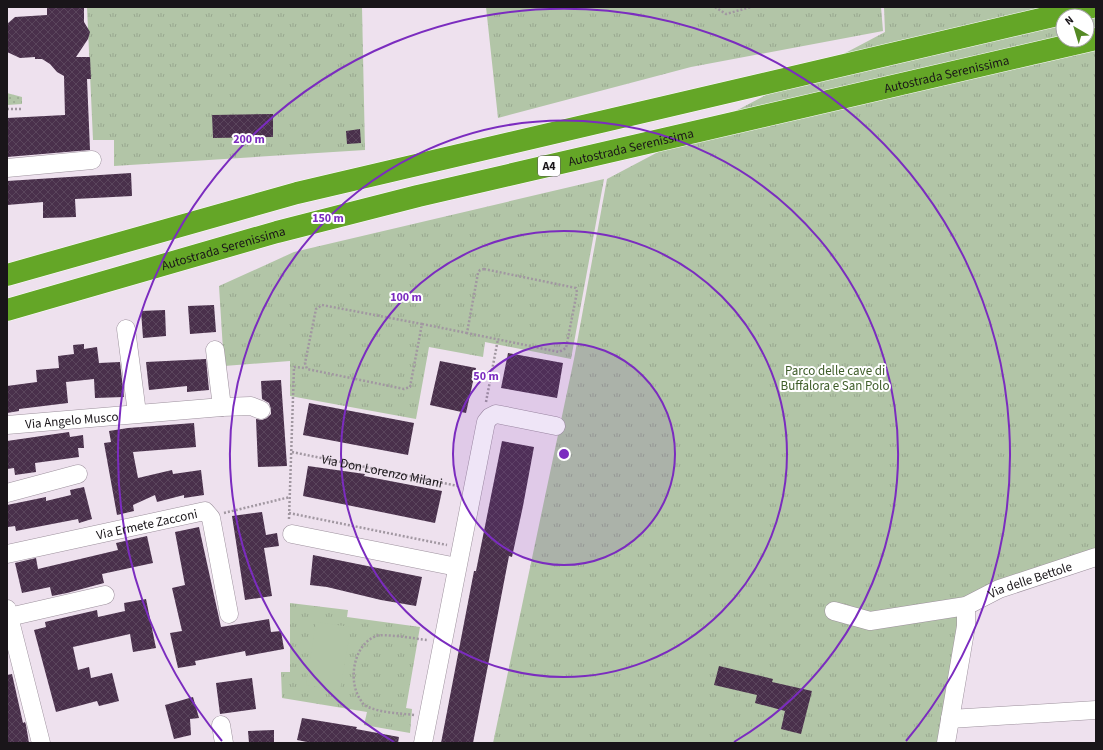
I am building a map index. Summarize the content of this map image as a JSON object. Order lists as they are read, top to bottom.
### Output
{
  "streets": {
    "highway": ["Autostrada Serenissima", "A4"],
    "street": ["Via Angelo Musco", "Via Ermete Zacconi", "Via delle Bettole"],
    "path": ["Via Don Lorenzo Milani"]
  },
  "parks": ["Parco delle cave di Buffalora e San Polo"],
  "north": "top left",
  "rings": [
    "200 m",
    "150 m",
    "100 m",
    "50 m"
  ]
}
